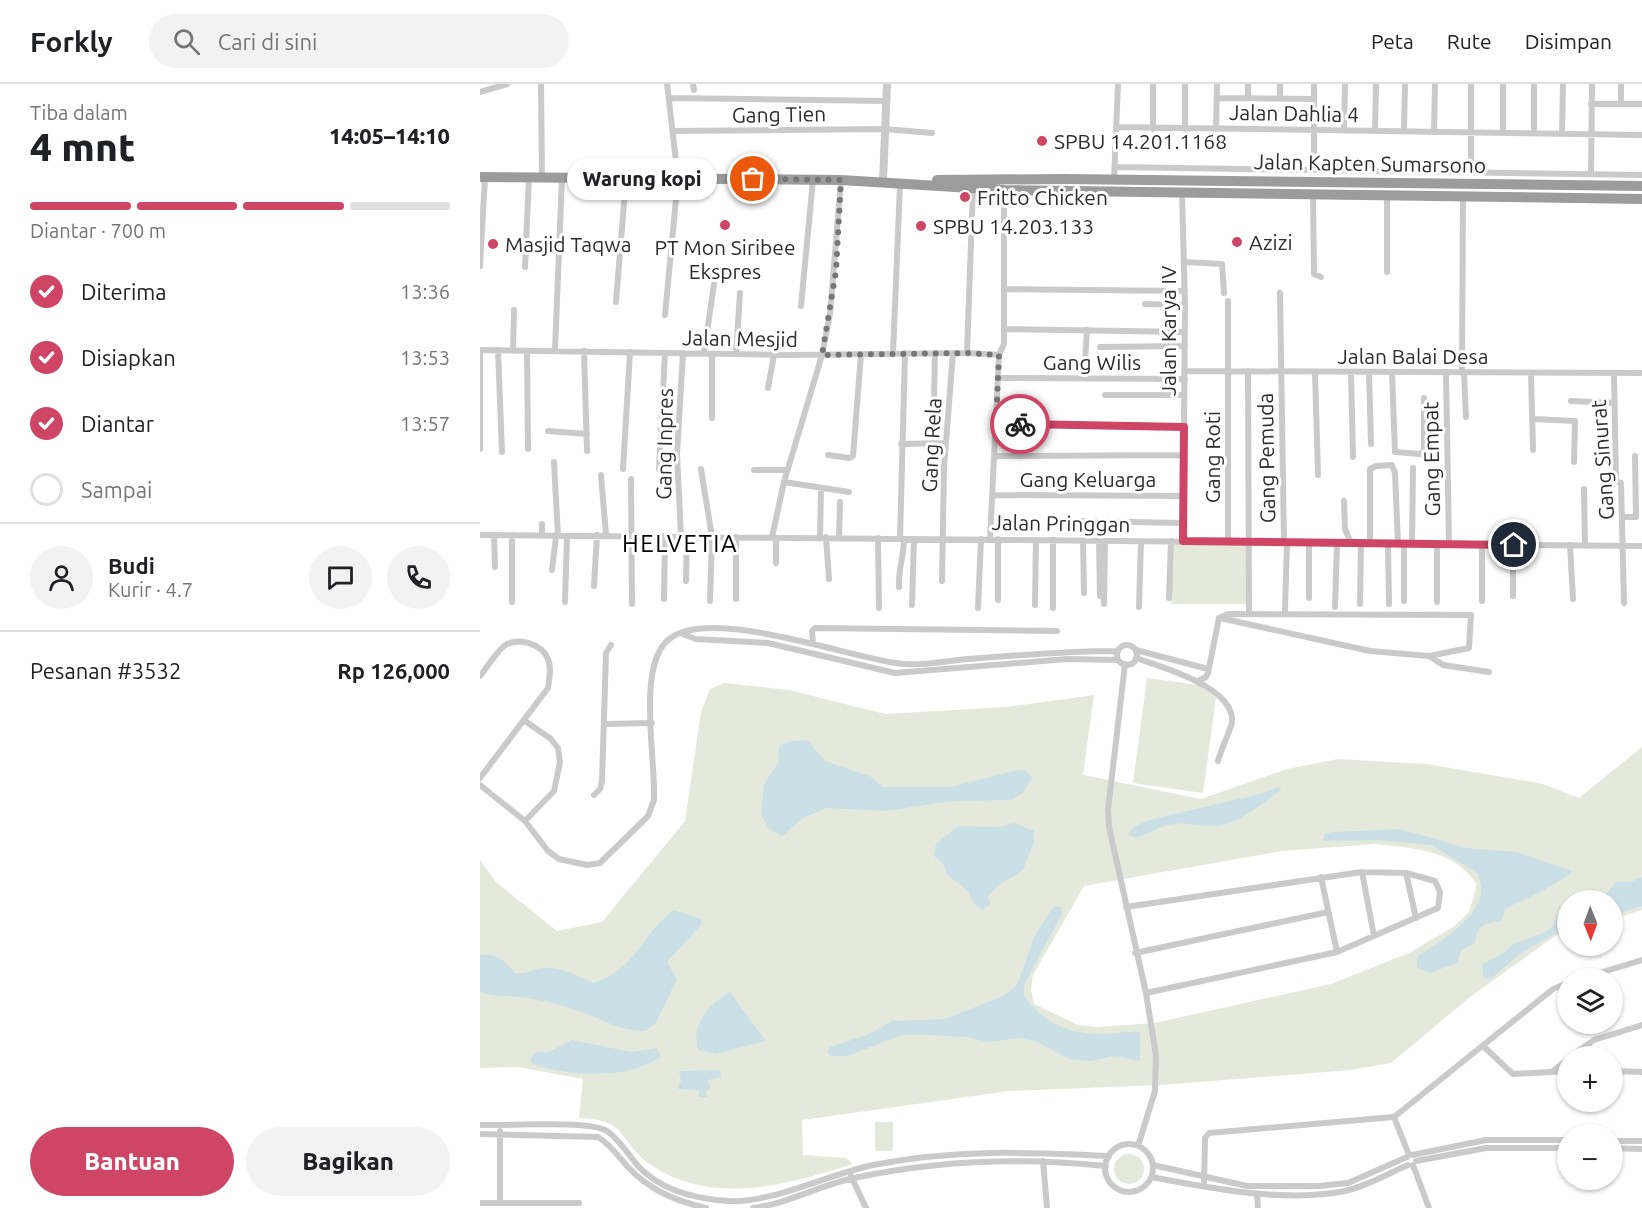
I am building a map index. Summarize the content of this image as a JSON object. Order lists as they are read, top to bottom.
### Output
{
  "streets": {
    "highway": ["Jalan Kapten Sumarsono"],
    "street": [
      "Jalan Dahlia 4",
      "Gang Tien",
      "Jalan Karya IV",
      "Jalan Mesjid",
      "Jalan Balai Desa",
      "Gang Wilis",
      "Gang Inpres",
      "Gang Rela",
      "Gang Roti",
      "Gang Pemuda",
      "Gang Empat",
      "Gang Sinurat",
      "Gang Keluarga",
      "Jalan Pringgan"
    ]
  },
  "crossings": [
    ["Jalan Kapten Sumarsono", "Jalan Karya IV"],
    ["Jalan Karya IV", "Jalan Balai Desa"],
    ["Jalan Karya IV", "Gang Wilis"],
    ["Jalan Karya IV", "Gang Keluarga"],
    ["Jalan Karya IV", "Jalan Pringgan"],
    ["Jalan Mesjid", "Gang Inpres"],
    ["Jalan Mesjid", "Gang Rela"],
    ["Jalan Balai Desa", "Gang Roti"],
    ["Jalan Balai Desa", "Gang Pemuda"],
    ["Jalan Balai Desa", "Gang Empat"],
    ["Jalan Balai Desa", "Gang Sinurat"],
    ["Gang Inpres", "Jalan Pringgan"],
    ["Gang Rela", "Jalan Pringgan"],
    ["Gang Roti", "Jalan Pringgan"],
    ["Gang Pemuda", "Jalan Pringgan"],
    ["Gang Empat", "Jalan Pringgan"],
    ["Gang Sinurat", "Jalan Pringgan"]
  ],
  "districts": ["HELVETIA"],
  "places": [
    "SPBU 14.201.1168",
    "Warung kopi",
    "Fritto Chicken",
    "PT Mon Siribee Ekspres",
    "SPBU 14.203.133",
    "Azizi",
    "Masjid Taqwa"
  ],
  "north": "bottom",
  "page": {
    "header": "Forkly",
    "search": "Cari di sini",
    "nav": ["Peta", "Rute", "Disimpan"],
    "heading": ["4 mnt", "Tiba dalam", "14:05–14:10"],
    "panel": [
      "Budi",
      "Kurir · 4.7",
      "Pesanan #3532",
      "Rp 126,000"
    ],
    "bubble": "Warung kopi",
    "bar": "Diantar · 700 m",
    "list": [
      ["Diterima", "13:36"],
      ["Disiapkan", "13:53"],
      ["Diantar", "13:57"],
      "Sampai"
    ],
    "map_buttons": ["+", "−"],
    "buttons": ["Bantuan", "Bagikan"]
  }
}
